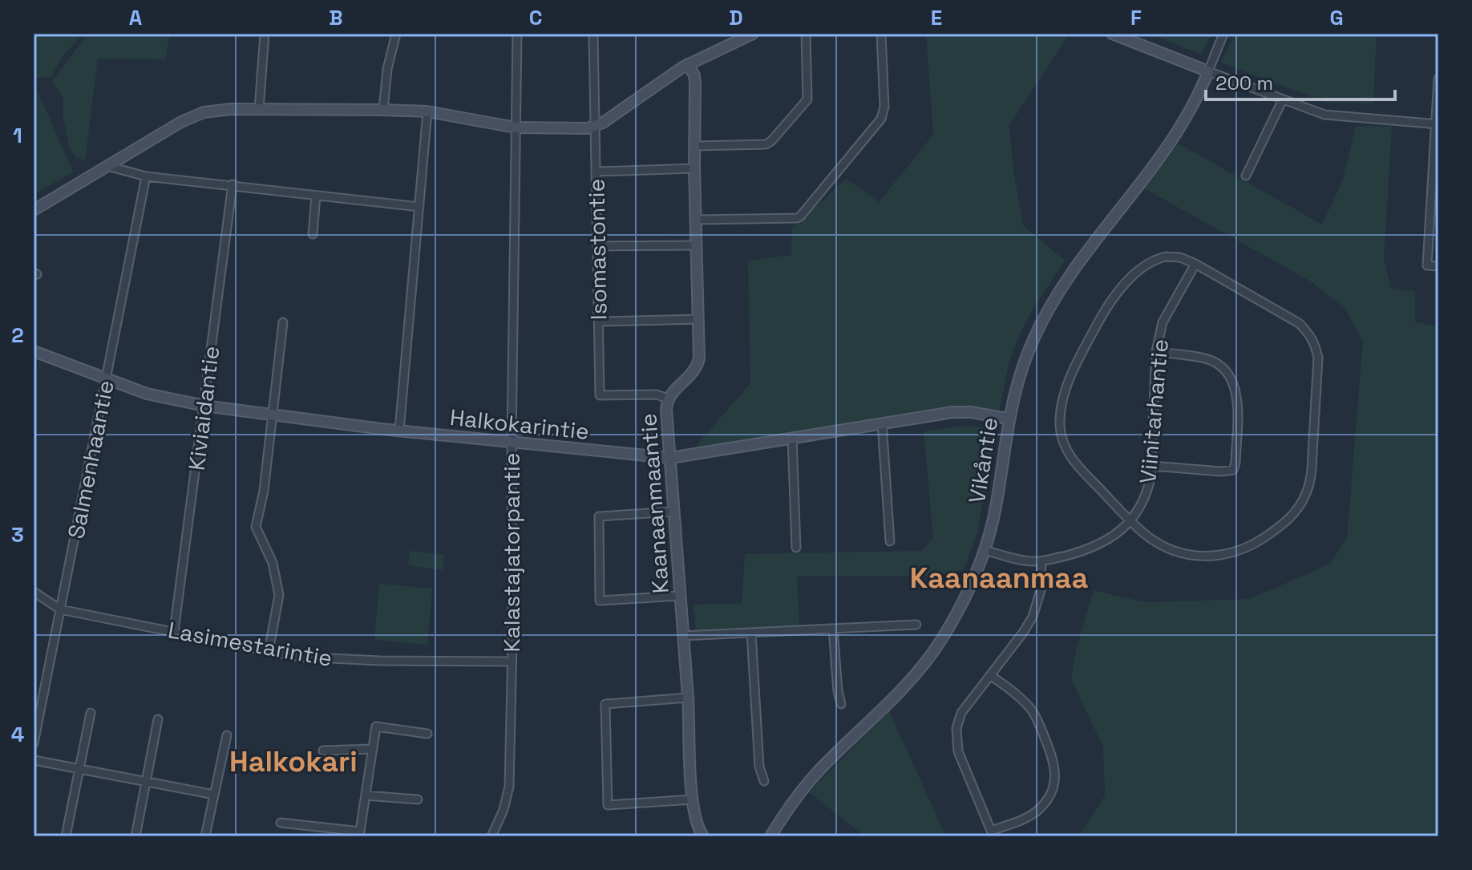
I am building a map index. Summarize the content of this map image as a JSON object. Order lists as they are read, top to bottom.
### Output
{
  "streets": {
    "street": [
      "Isomastontie",
      "Kiviaidantie",
      "Viinitarhantie",
      "Halkokarintie",
      "Salmenhaantie",
      "Vikåntie",
      "Kaanaanmaantie",
      "Kalastajatorpantie",
      "Lasimestarintie"
    ]
  },
  "crossings": [
    ["Isomastontie", "Kaanaanmaantie"],
    ["Kiviaidantie", "Halkokarintie"],
    ["Kiviaidantie", "Lasimestarintie"],
    ["Viinitarhantie", "Vikåntie"],
    ["Halkokarintie", "Salmenhaantie"],
    ["Halkokarintie", "Vikåntie"],
    ["Halkokarintie", "Kaanaanmaantie"],
    ["Halkokarintie", "Kalastajatorpantie"],
    ["Salmenhaantie", "Lasimestarintie"],
    ["Kalastajatorpantie", "Lasimestarintie"]
  ],
  "districts": ["Kaanaanmaa", "Halkokari"],
  "scale_bar": "200 m",
  "grid": {
    "columns": [
      "A",
      "B",
      "C",
      "D",
      "E",
      "F",
      "G"
    ],
    "rows": [
      "1",
      "2",
      "3",
      "4"
    ]
  }
}
